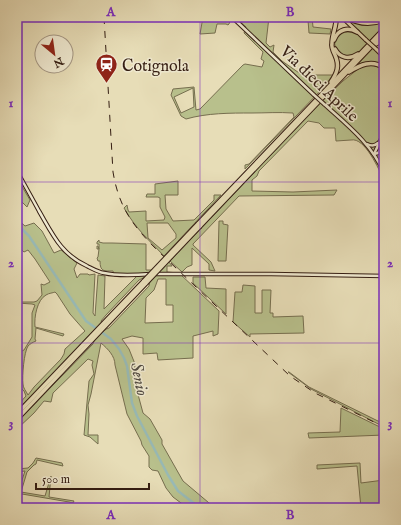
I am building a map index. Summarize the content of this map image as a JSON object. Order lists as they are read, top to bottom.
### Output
{
  "streets": {
    "street": ["Via dieci Aprile"]
  },
  "water": ["Senio"],
  "places": {
    "station": ["Cotignola"]
  },
  "scale_bar": "500 m",
  "north": "bottom right",
  "grid": {
    "columns": ["A", "B"],
    "rows": ["1", "2", "3"]
  }
}
